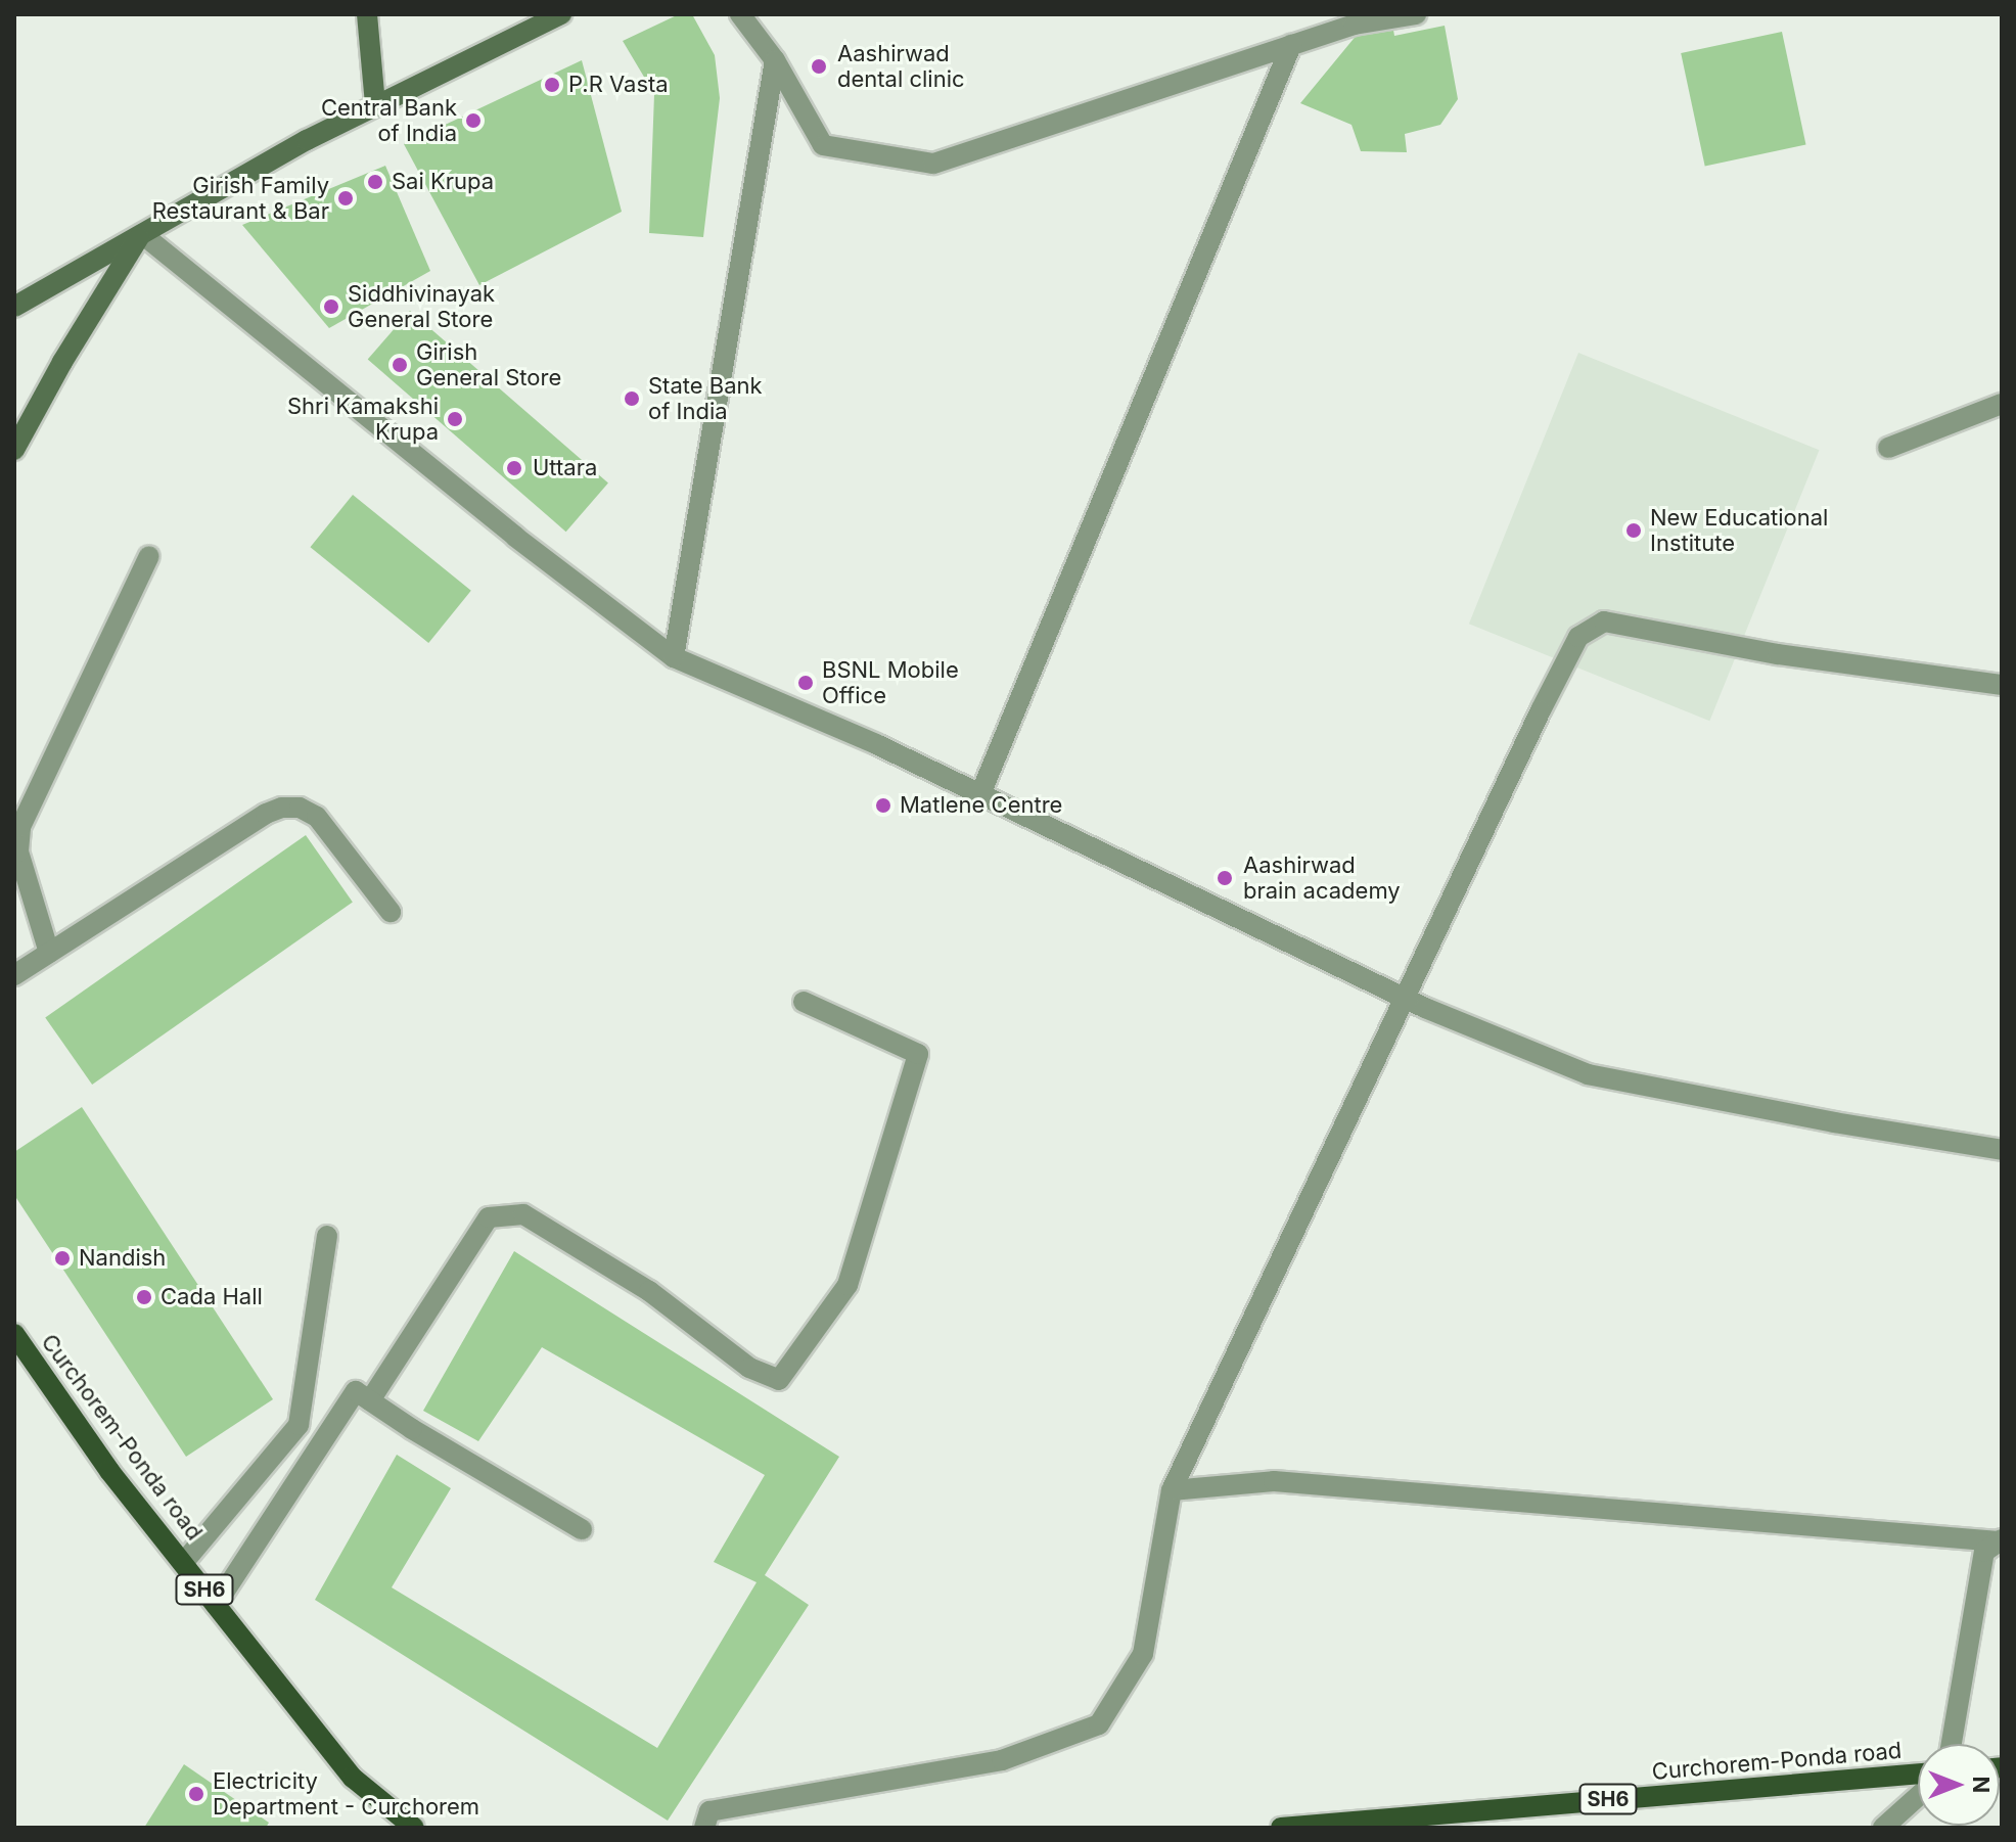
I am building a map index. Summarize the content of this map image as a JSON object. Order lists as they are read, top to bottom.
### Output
{
  "streets": {
    "main road": ["Curchorem-Ponda road", "SH6"]
  },
  "places": [
    "Aashirwad dental clinic",
    "P.R Vasta",
    "Central Bank of India",
    "Sai Krupa",
    "Girish Family Restaurant & Bar",
    "Siddhivinayak General Store",
    "Girish General Store",
    "State Bank of India",
    "Shri Kamakshi Krupa",
    "Uttara",
    "New Educational Institute",
    "BSNL Mobile Office",
    "Matlene Centre",
    "Aashirwad brain academy",
    "Nandish",
    "Cada Hall",
    "Electricity Department - Curchorem"
  ],
  "north": "right"
}
